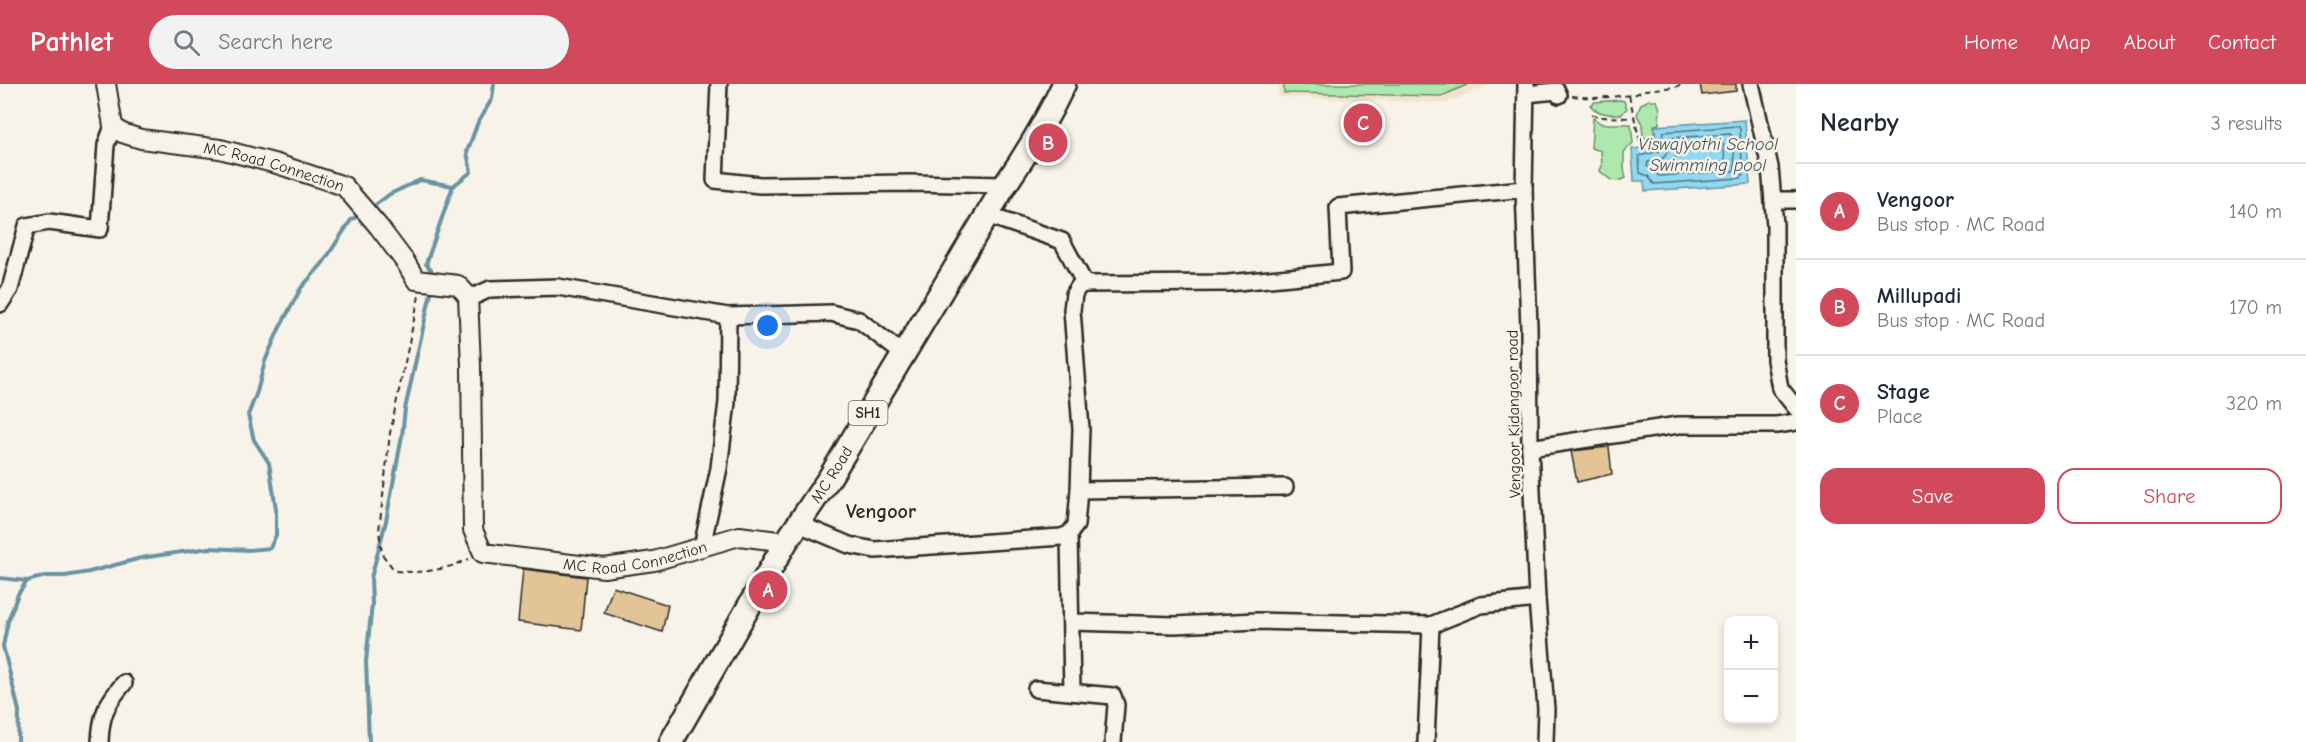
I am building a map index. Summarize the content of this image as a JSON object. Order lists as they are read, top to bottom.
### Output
{
  "streets": {
    "main road": ["SH1", "MC Road"],
    "street": ["MC Road Connection", "Vengoor Kidangoor road"]
  },
  "crossings": [
    ["MC Road Connection", "MC Road"]
  ],
  "districts": ["Vengoor"],
  "water": ["Viswajyothi School Swimming pool"],
  "page": {
    "header": "Pathlet",
    "search": "Search here",
    "nav": [
      "Home",
      "Map",
      "About",
      "Contact"
    ],
    "heading": ["Nearby", "3 results"],
    "pins": ["C", "B", "A"],
    "list": [
      {
        "mark": "A",
        "name": "Vengoor",
        "note": "Bus stop · MC Road",
        "value": "140 m"
      },
      {
        "mark": "B",
        "name": "Millupadi",
        "note": "Bus stop · MC Road",
        "value": "170 m"
      },
      {
        "mark": "C",
        "name": "Stage",
        "note": "Place",
        "value": "320 m"
      }
    ],
    "buttons": ["Save", "Share"],
    "map_buttons": ["+", "−"]
  }
}
